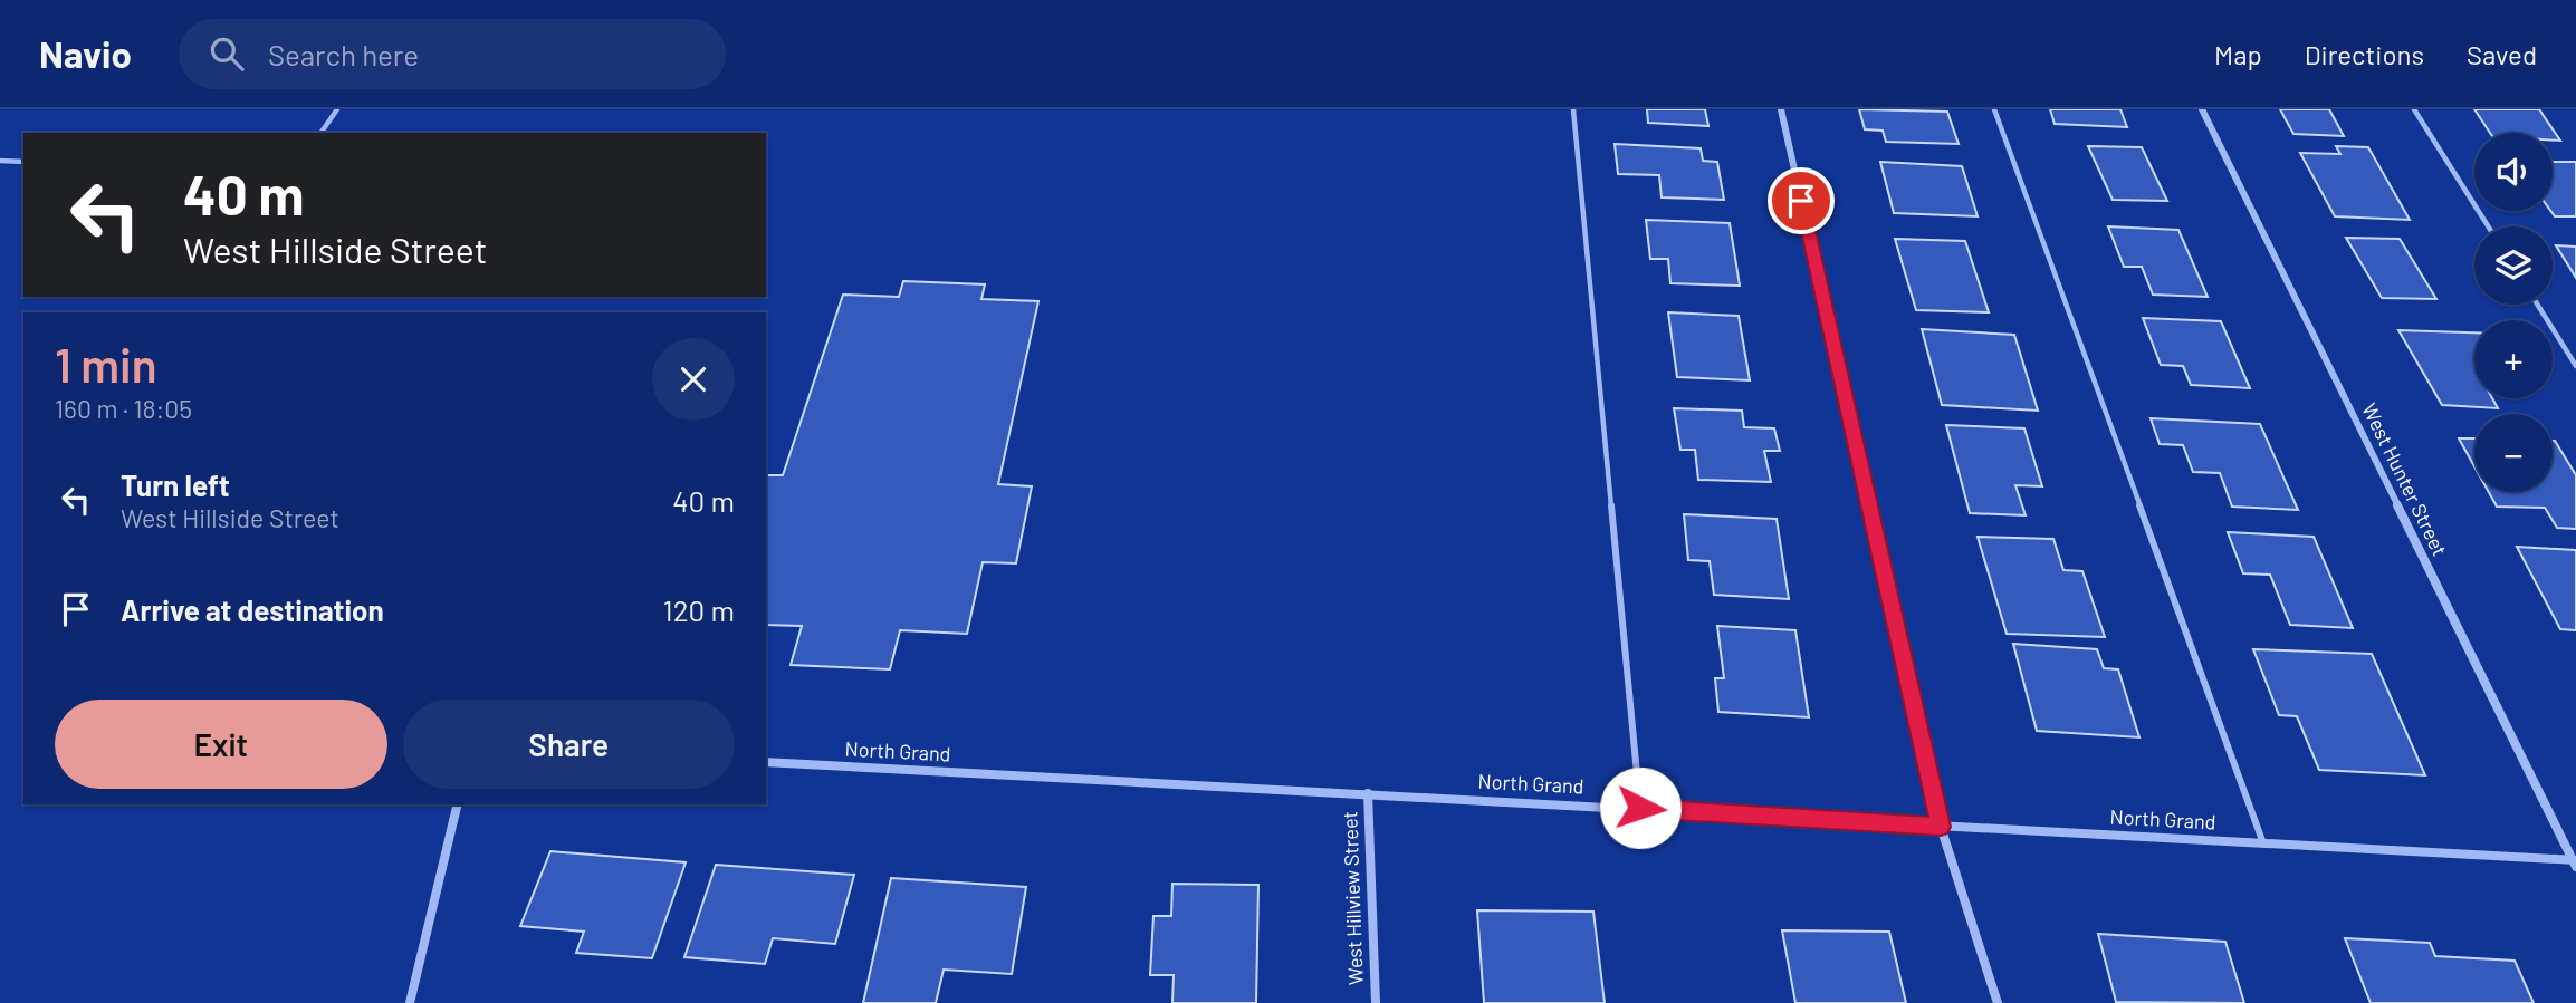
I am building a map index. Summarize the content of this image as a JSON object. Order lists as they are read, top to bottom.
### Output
{
  "streets": {
    "street": ["West Hunter Street", "North Grand", "West Hillview Street"]
  },
  "crossings": [
    ["West Hunter Street", "North Grand"],
    ["North Grand", "West Hillview Street"]
  ],
  "page": {
    "header": "Navio",
    "search": "Search here",
    "nav": ["Map", "Directions", "Saved"],
    "map_buttons": ["+", "−"],
    "turn": ["40 m", "West Hillside Street"],
    "heading": ["1 min", "160 m · 18:05"],
    "list": [
      {
        "name": "Turn left",
        "note": "West Hillside Street",
        "value": "40 m"
      },
      {
        "name": "Arrive at destination",
        "value": "120 m"
      }
    ],
    "buttons": ["Exit", "Share"]
  }
}
